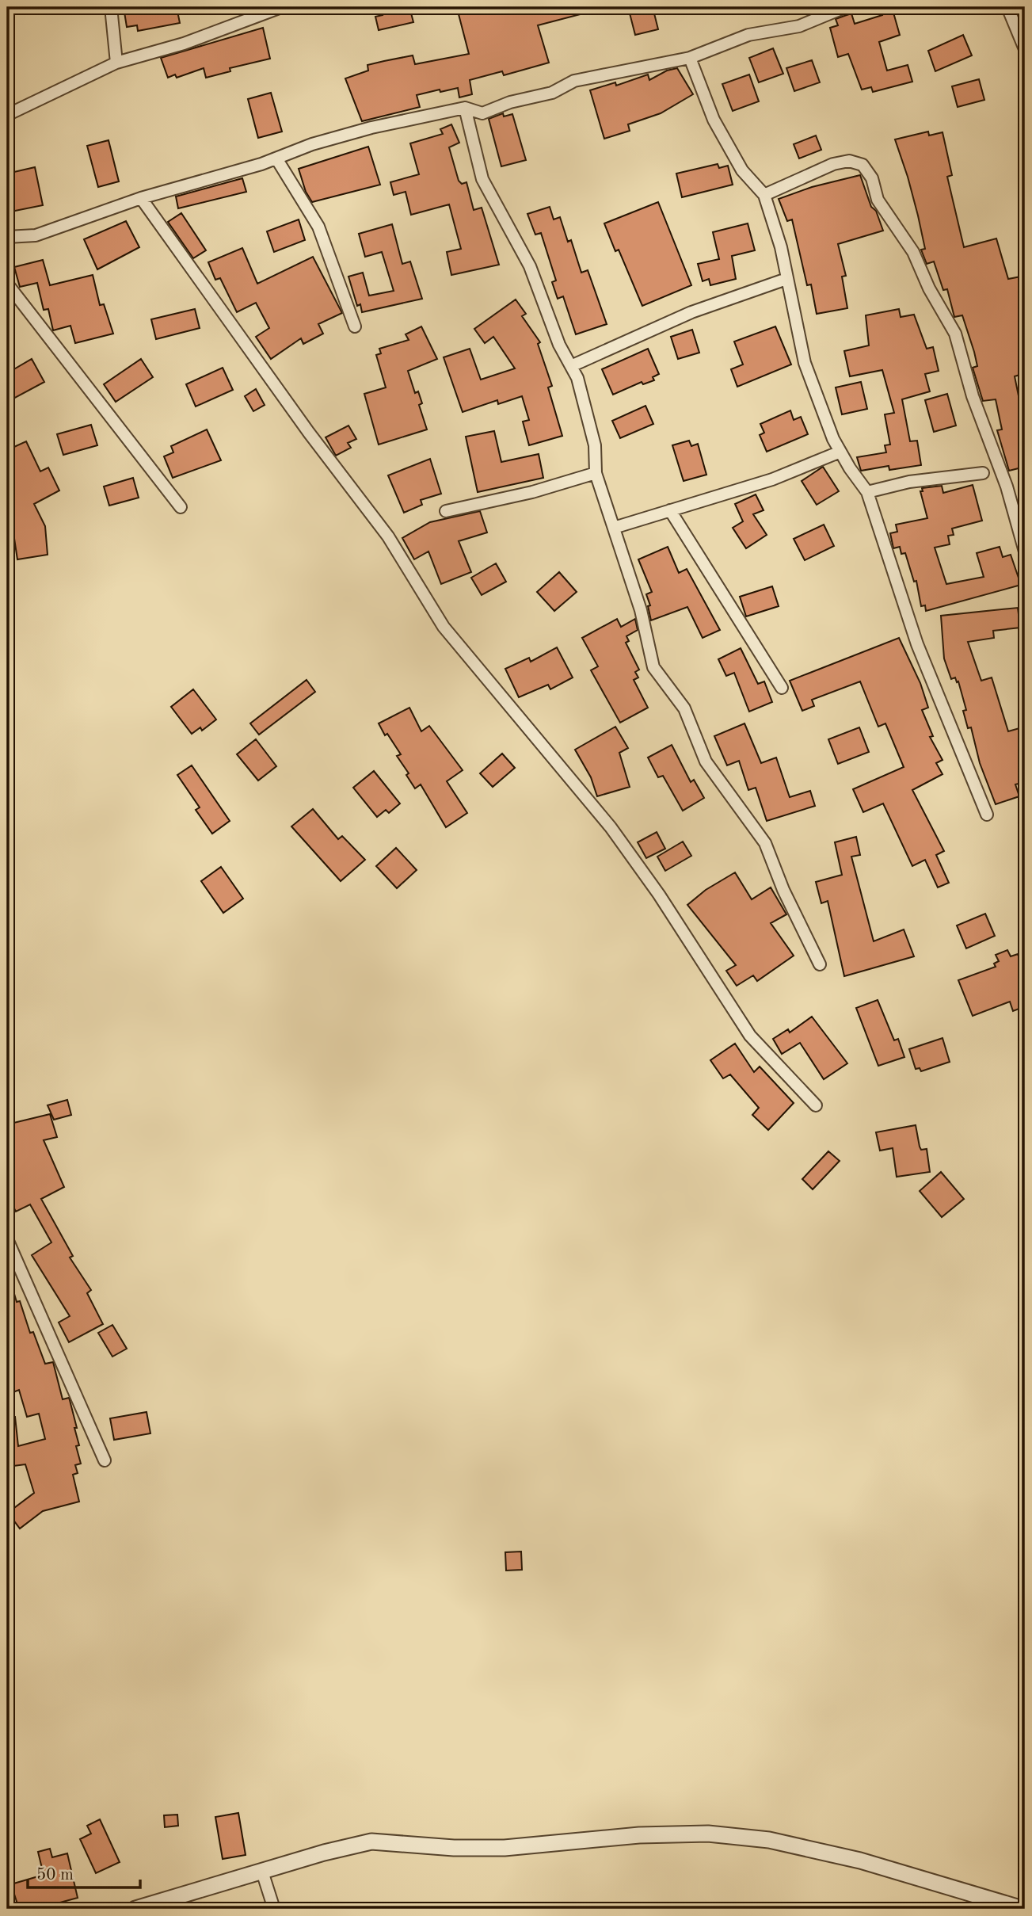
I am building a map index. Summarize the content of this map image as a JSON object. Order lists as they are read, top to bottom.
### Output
{
  "scale_bar": "50 m"
}
